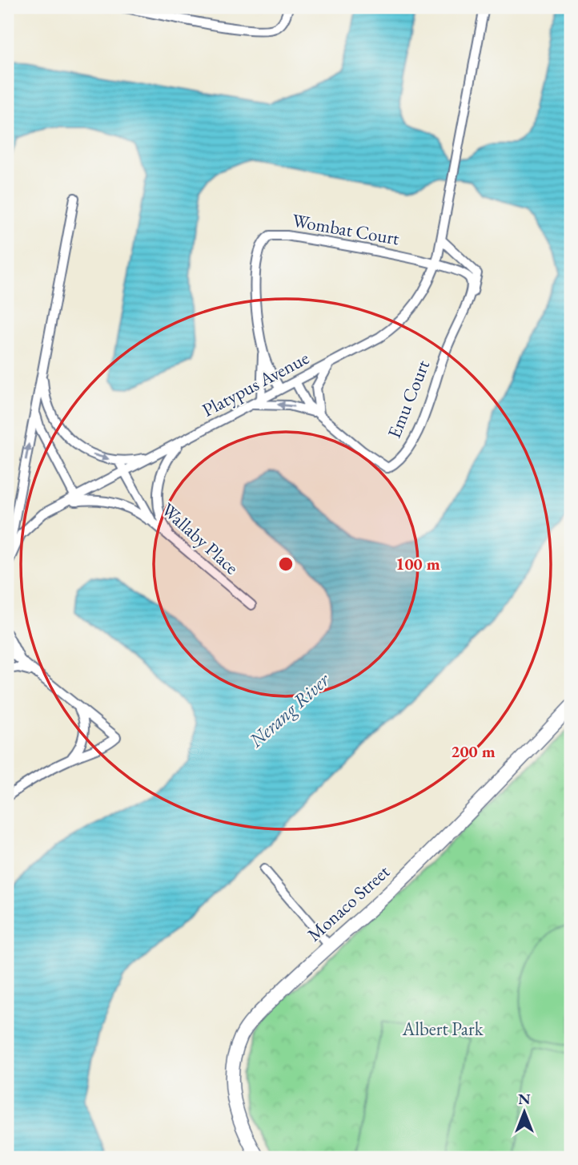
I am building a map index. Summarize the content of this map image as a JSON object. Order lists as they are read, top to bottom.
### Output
{
  "streets": {
    "street": [
      "Wombat Court",
      "Platypus Avenue",
      "Emu Court",
      "Wallaby Place",
      "Monaco Street"
    ]
  },
  "crossings": [
    ["Wombat Court", "Platypus Avenue"],
    ["Wombat Court", "Emu Court"],
    ["Platypus Avenue", "Emu Court"],
    ["Platypus Avenue", "Wallaby Place"]
  ],
  "water": ["Nerang River"],
  "parks": ["Albert Park"],
  "north": "top",
  "rings": ["100 m", "200 m"]
}
